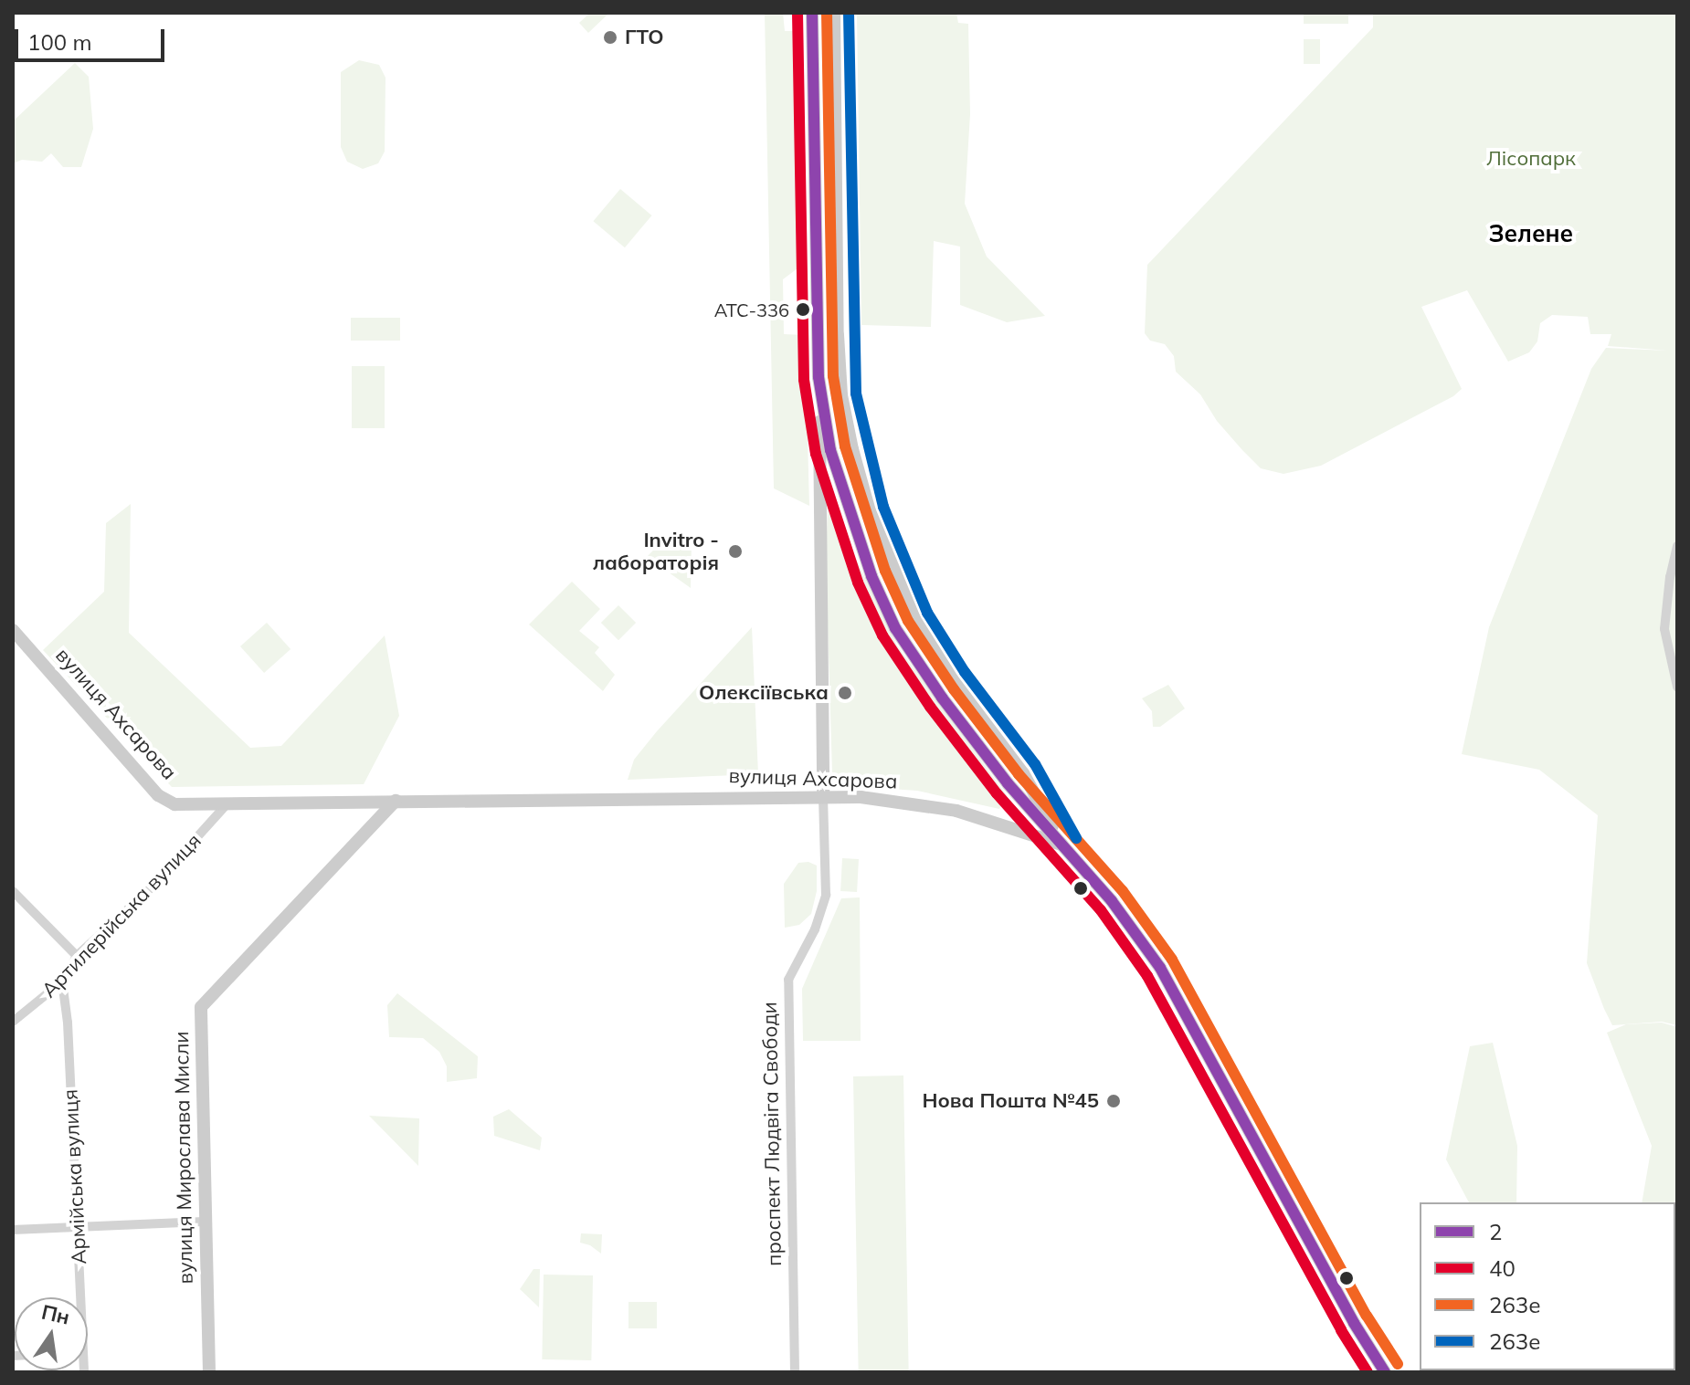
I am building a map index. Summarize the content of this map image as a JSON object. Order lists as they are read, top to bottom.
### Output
{
  "streets": {
    "main road": ["вулиця Ахсарова", "проспект Людвіга Свободи", "вулиця Мирослава Мисли"],
    "street": ["Артилерійська вулиця", "Армійська вулиця"]
  },
  "crossings": [
    ["вулиця Ахсарова", "Артилерійська вулиця"],
    ["вулиця Ахсарова", "проспект Людвіга Свободи"],
    ["вулиця Ахсарова", "вулиця Мирослава Мисли"],
    ["Артилерійська вулиця", "Армійська вулиця"]
  ],
  "districts": ["Зелене"],
  "parks": ["Лісопарк"],
  "places": [
    "ГТО",
    "АТС-336",
    "Invitro - лабораторія",
    "Олексіївська",
    "Нова Пошта №45"
  ],
  "lines": [
    "transit line 2",
    "transit line 40",
    "transit line 263е",
    "transit line 263e"
  ],
  "legend": [
    "2",
    "40",
    "263е",
    "263e"
  ],
  "scale_bar": "100 m",
  "north": "top"
}
